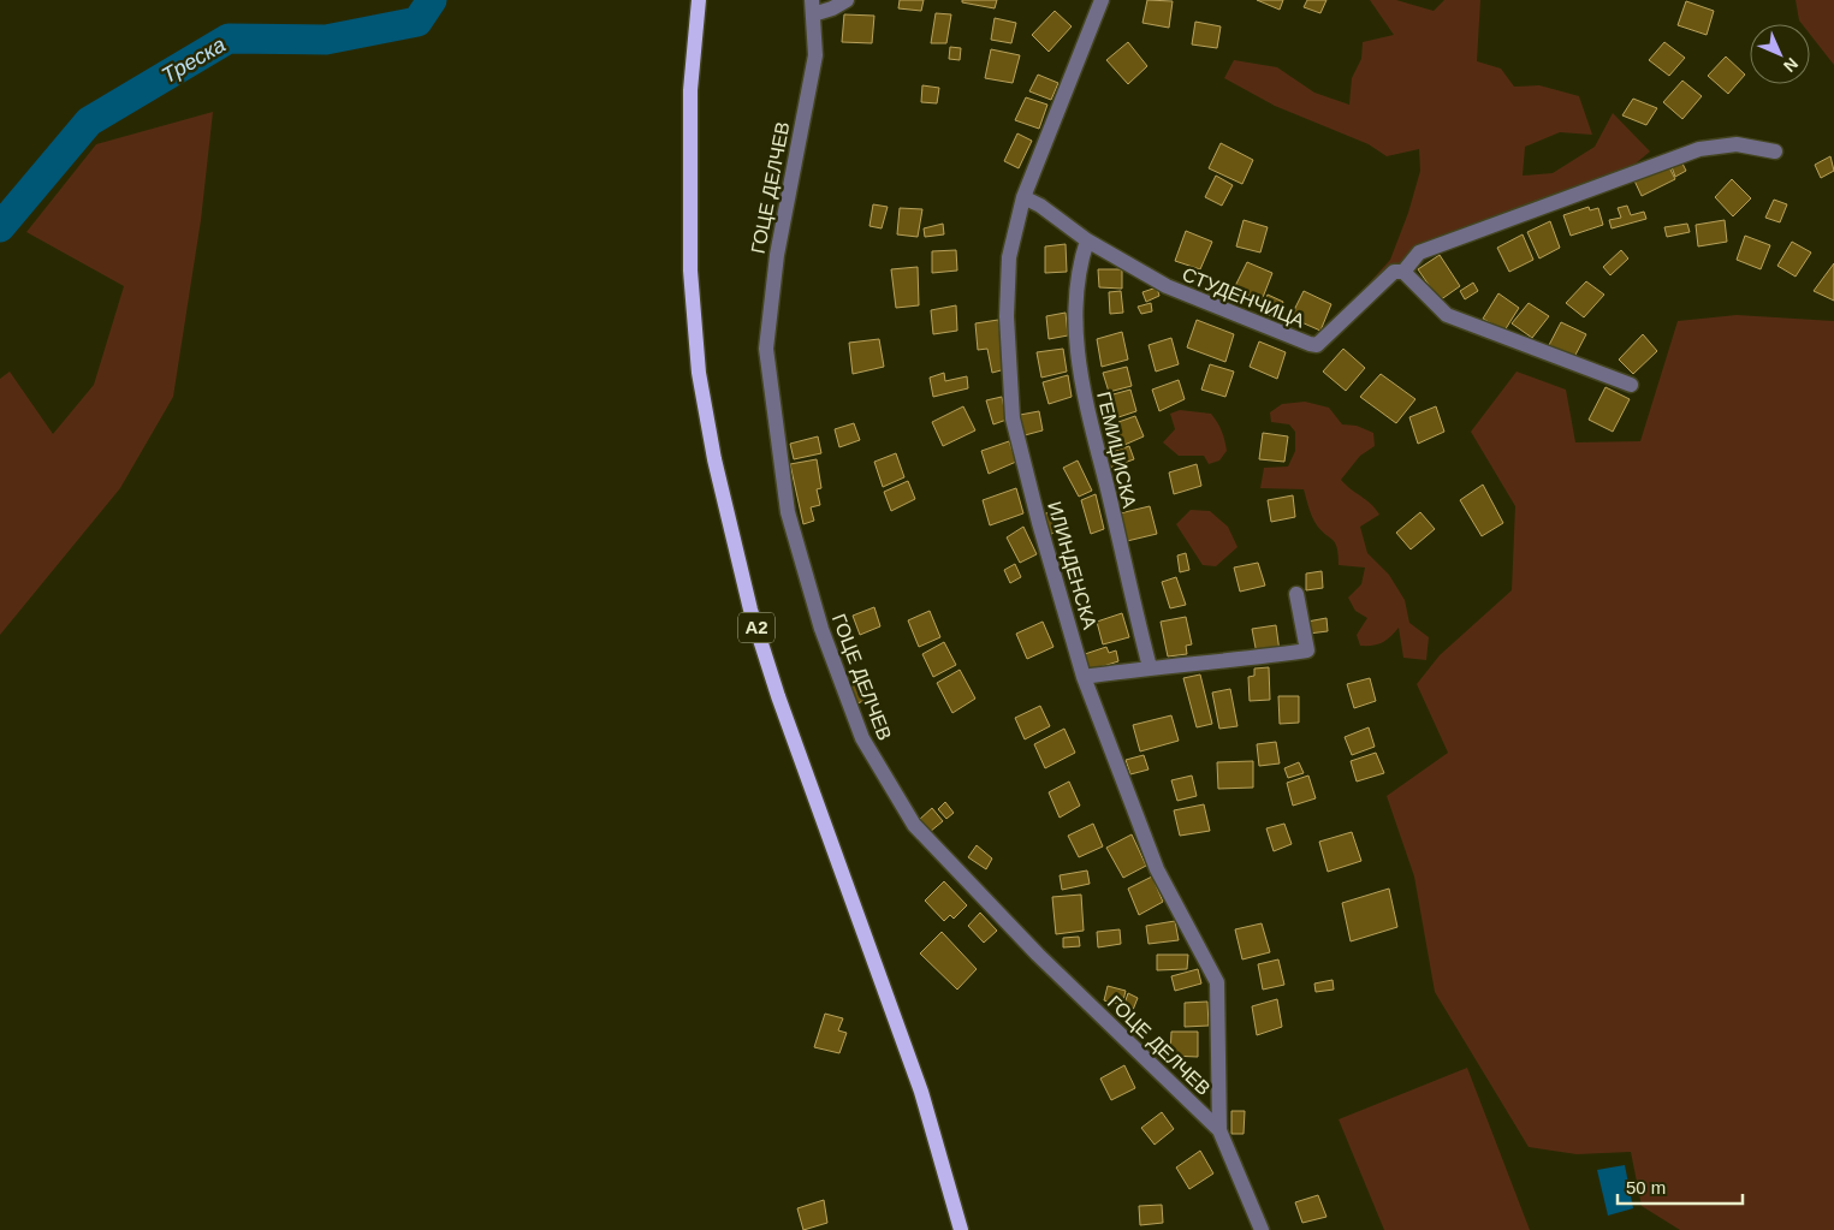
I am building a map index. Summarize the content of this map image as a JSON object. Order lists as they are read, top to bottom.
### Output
{
  "streets": {
    "main road": ["A2"],
    "street": [
      "ГОЦЕ ДЕЛЧЕВ",
      "СТУДЕНЧИЦА",
      "ГЕМИЏИСКА",
      "ИЛИНДЕНСКА"
    ]
  },
  "crossings": [
    ["ГОЦЕ ДЕЛЧЕВ", "ИЛИНДЕНСКА"],
    ["СТУДЕНЧИЦА", "ГЕМИЏИСКА"],
    ["СТУДЕНЧИЦА", "ИЛИНДЕНСКА"]
  ],
  "water": ["Треска"],
  "scale_bar": "50 m",
  "north": "bottom right"
}
